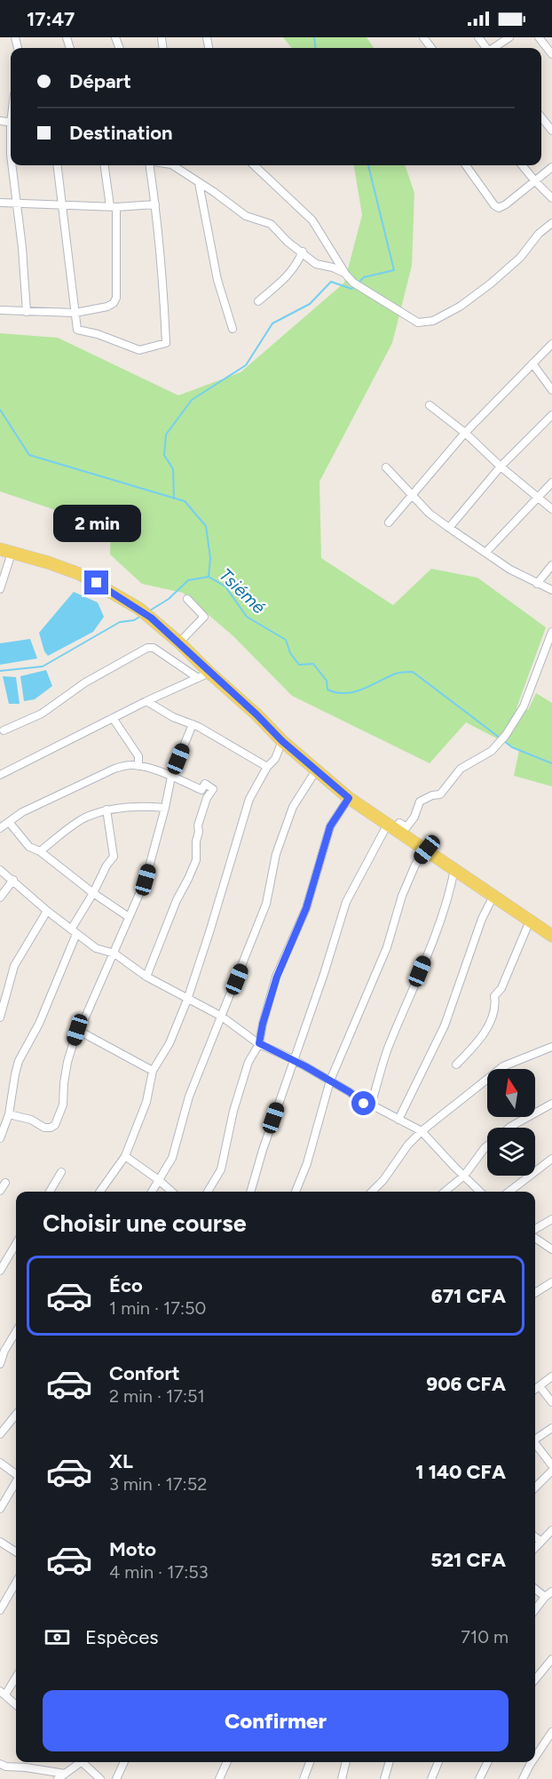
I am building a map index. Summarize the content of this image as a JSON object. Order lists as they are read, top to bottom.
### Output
{
  "water": ["Tsiémé"],
  "north": "top",
  "page": {
    "status": "17:47",
    "banner": ["Départ", "Destination"],
    "bubble": "2 min",
    "heading": "Choisir une course",
    "list": [
      {
        "name": "Éco",
        "note": "1 min · 17:50",
        "value": "671 CFA"
      },
      {
        "name": "Confort",
        "note": "2 min · 17:51",
        "value": "906 CFA"
      },
      {
        "name": "XL",
        "note": "3 min · 17:52",
        "value": "1 140 CFA"
      },
      {
        "name": "Moto",
        "note": "4 min · 17:53",
        "value": "521 CFA"
      }
    ],
    "pay": ["Espèces", "710 m"],
    "buttons": "Confirmer"
  }
}
